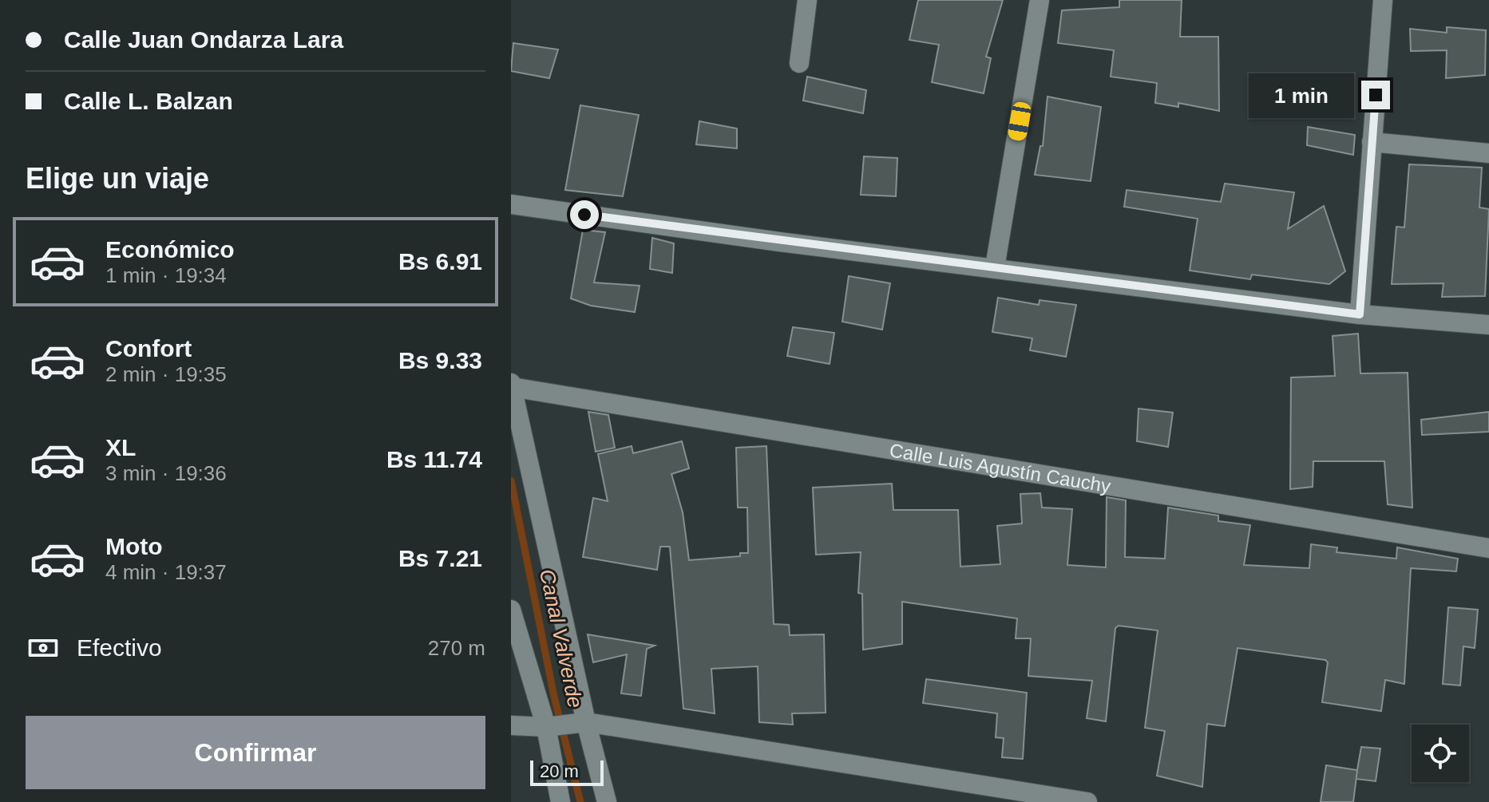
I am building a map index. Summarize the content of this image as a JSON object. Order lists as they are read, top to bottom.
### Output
{
  "streets": {
    "street": ["Calle Luis Agustín Cauchy"]
  },
  "water": ["Canal Valverde"],
  "scale_bar": "20 m",
  "page": {
    "banner": ["Calle Juan Ondarza Lara", "Calle L. Balzan"],
    "bubble": "1 min",
    "heading": "Elige un viaje",
    "list": [
      {
        "name": "Económico",
        "note": "1 min · 19:34",
        "value": "Bs 6.91"
      },
      {
        "name": "Confort",
        "note": "2 min · 19:35",
        "value": "Bs 9.33"
      },
      {
        "name": "XL",
        "note": "3 min · 19:36",
        "value": "Bs 11.74"
      },
      {
        "name": "Moto",
        "note": "4 min · 19:37",
        "value": "Bs 7.21"
      }
    ],
    "pay": ["Efectivo", "270 m"],
    "buttons": "Confirmar",
    "scale": "20 m"
  }
}
